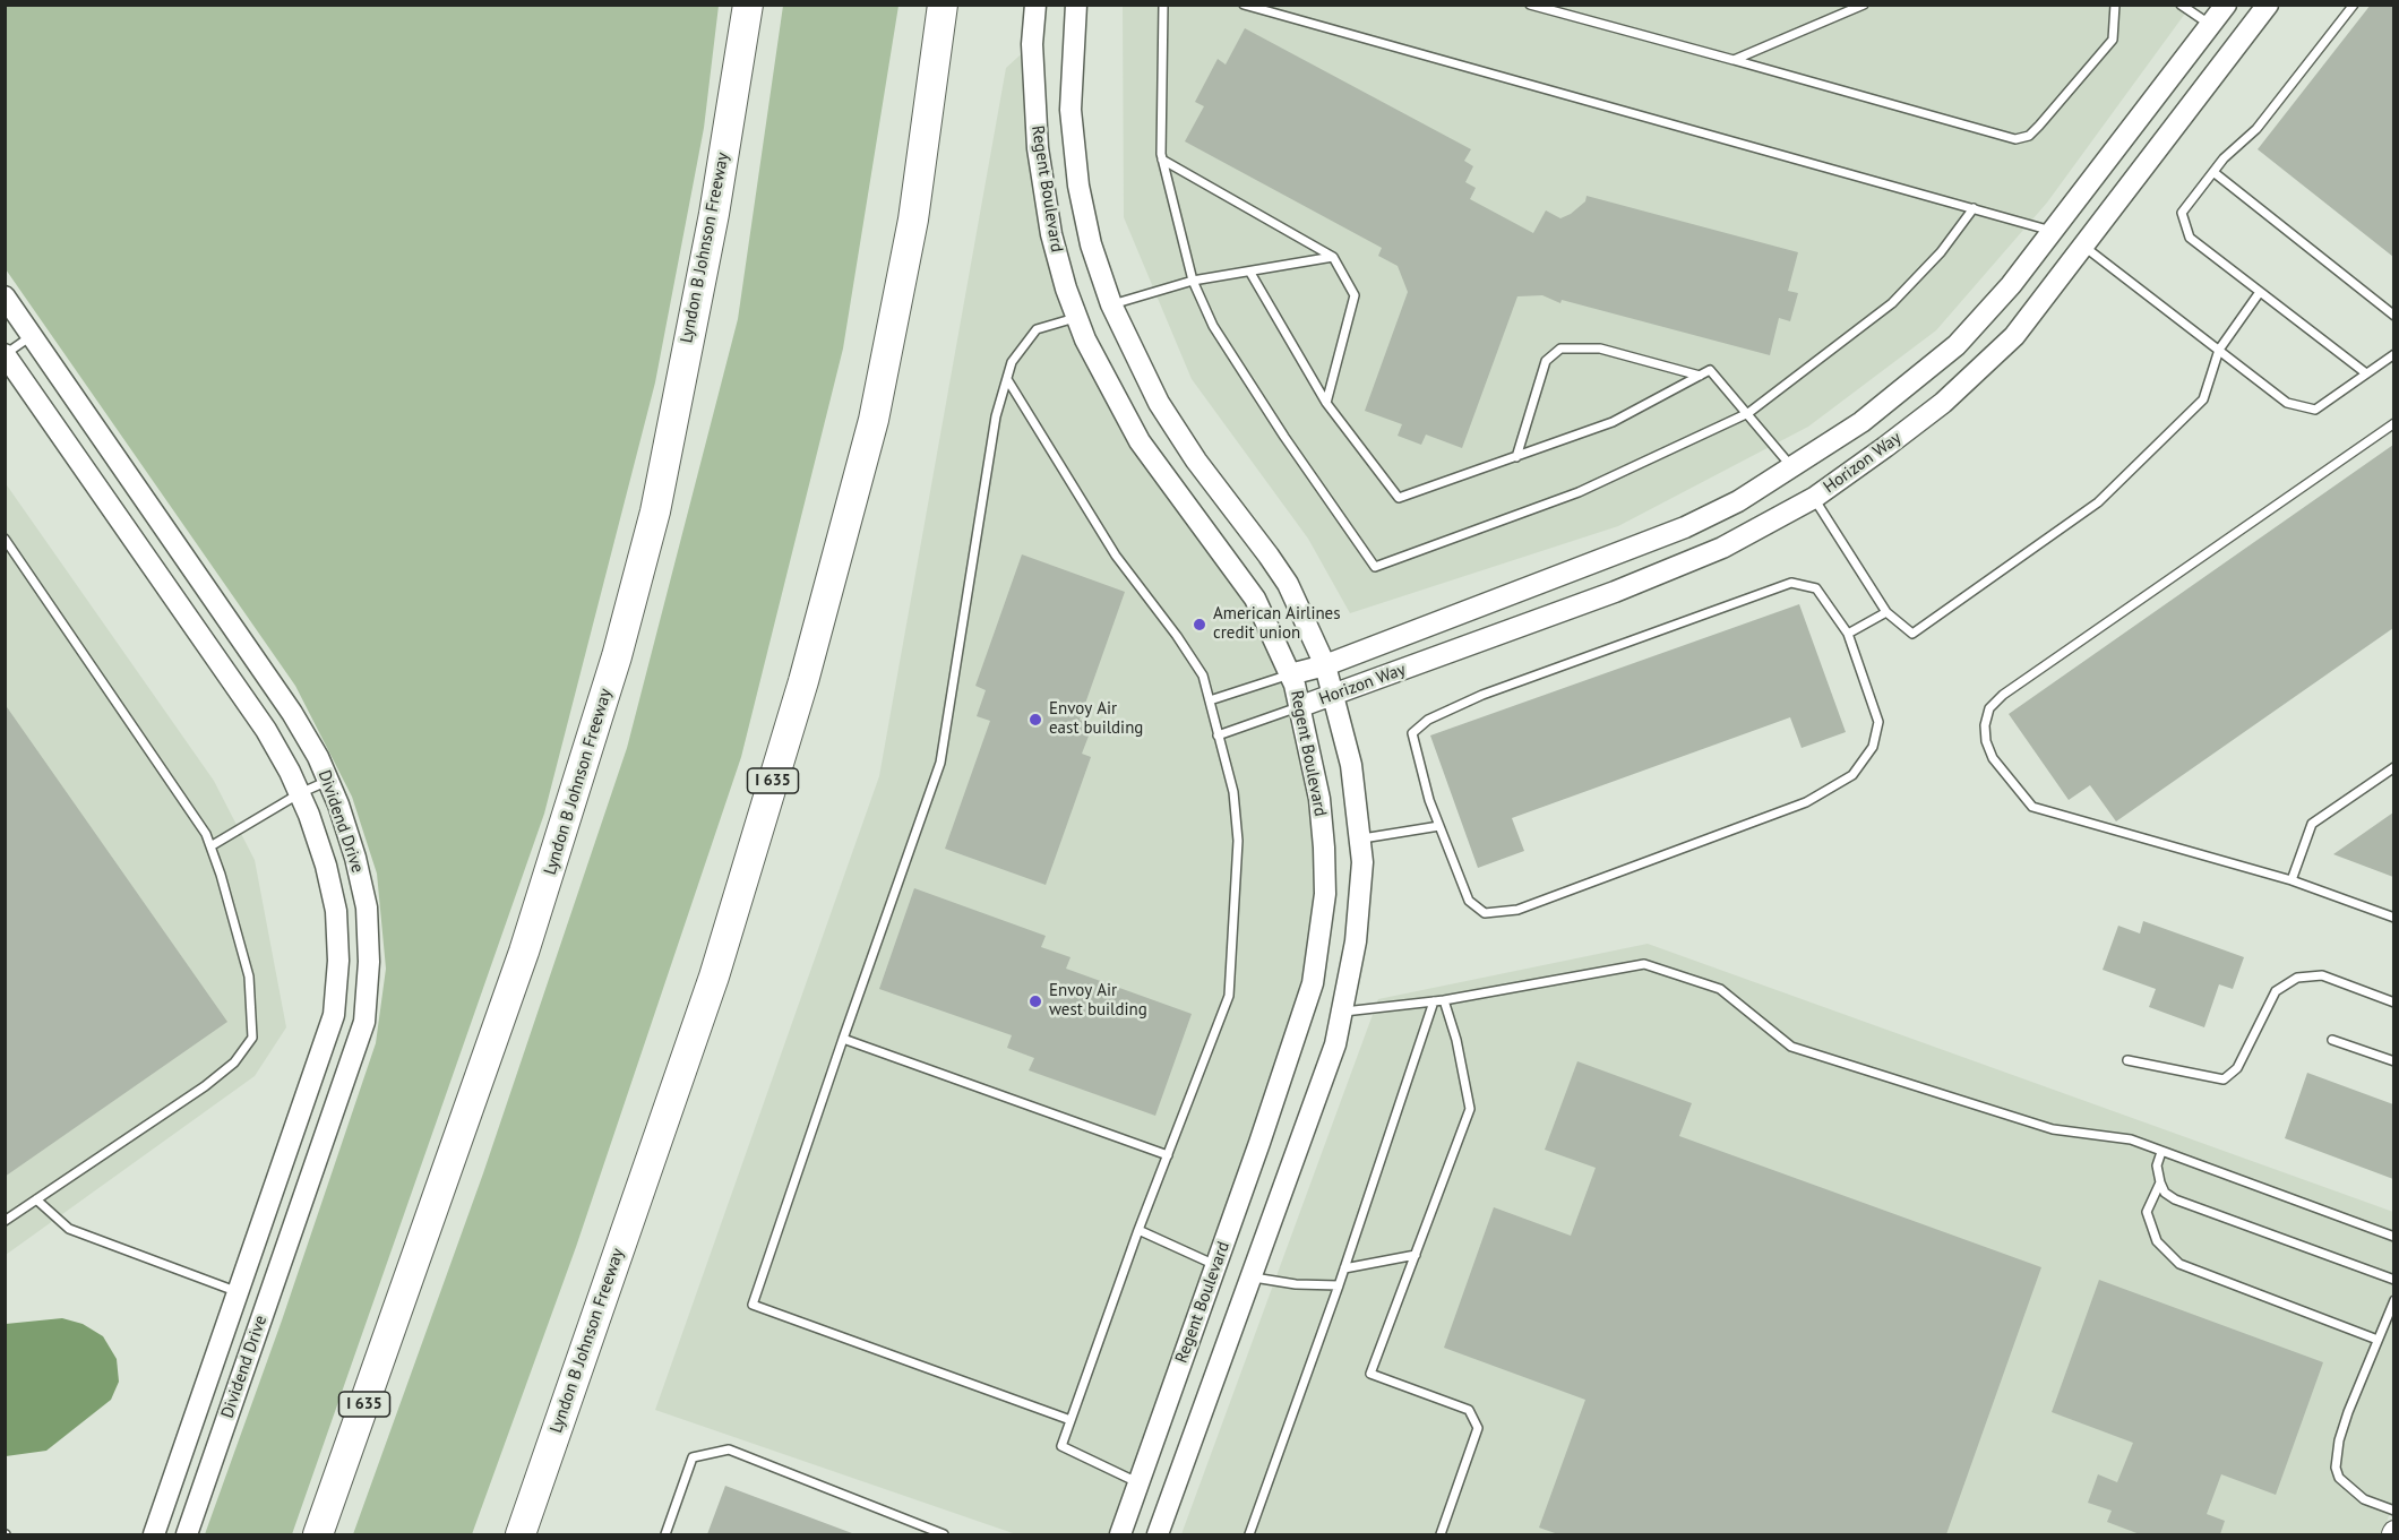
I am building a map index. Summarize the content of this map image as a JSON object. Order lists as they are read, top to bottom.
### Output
{
  "streets": {
    "highway": ["Lyndon B Johnson Freeway", "I 635"],
    "street": ["Regent Boulevard", "Horizon Way", "Dividend Drive"]
  },
  "crossings": [
    ["Regent Boulevard", "Horizon Way"]
  ],
  "places": ["American Airlines credit union", "Envoy Air east building", "Envoy Air west building"]
}
